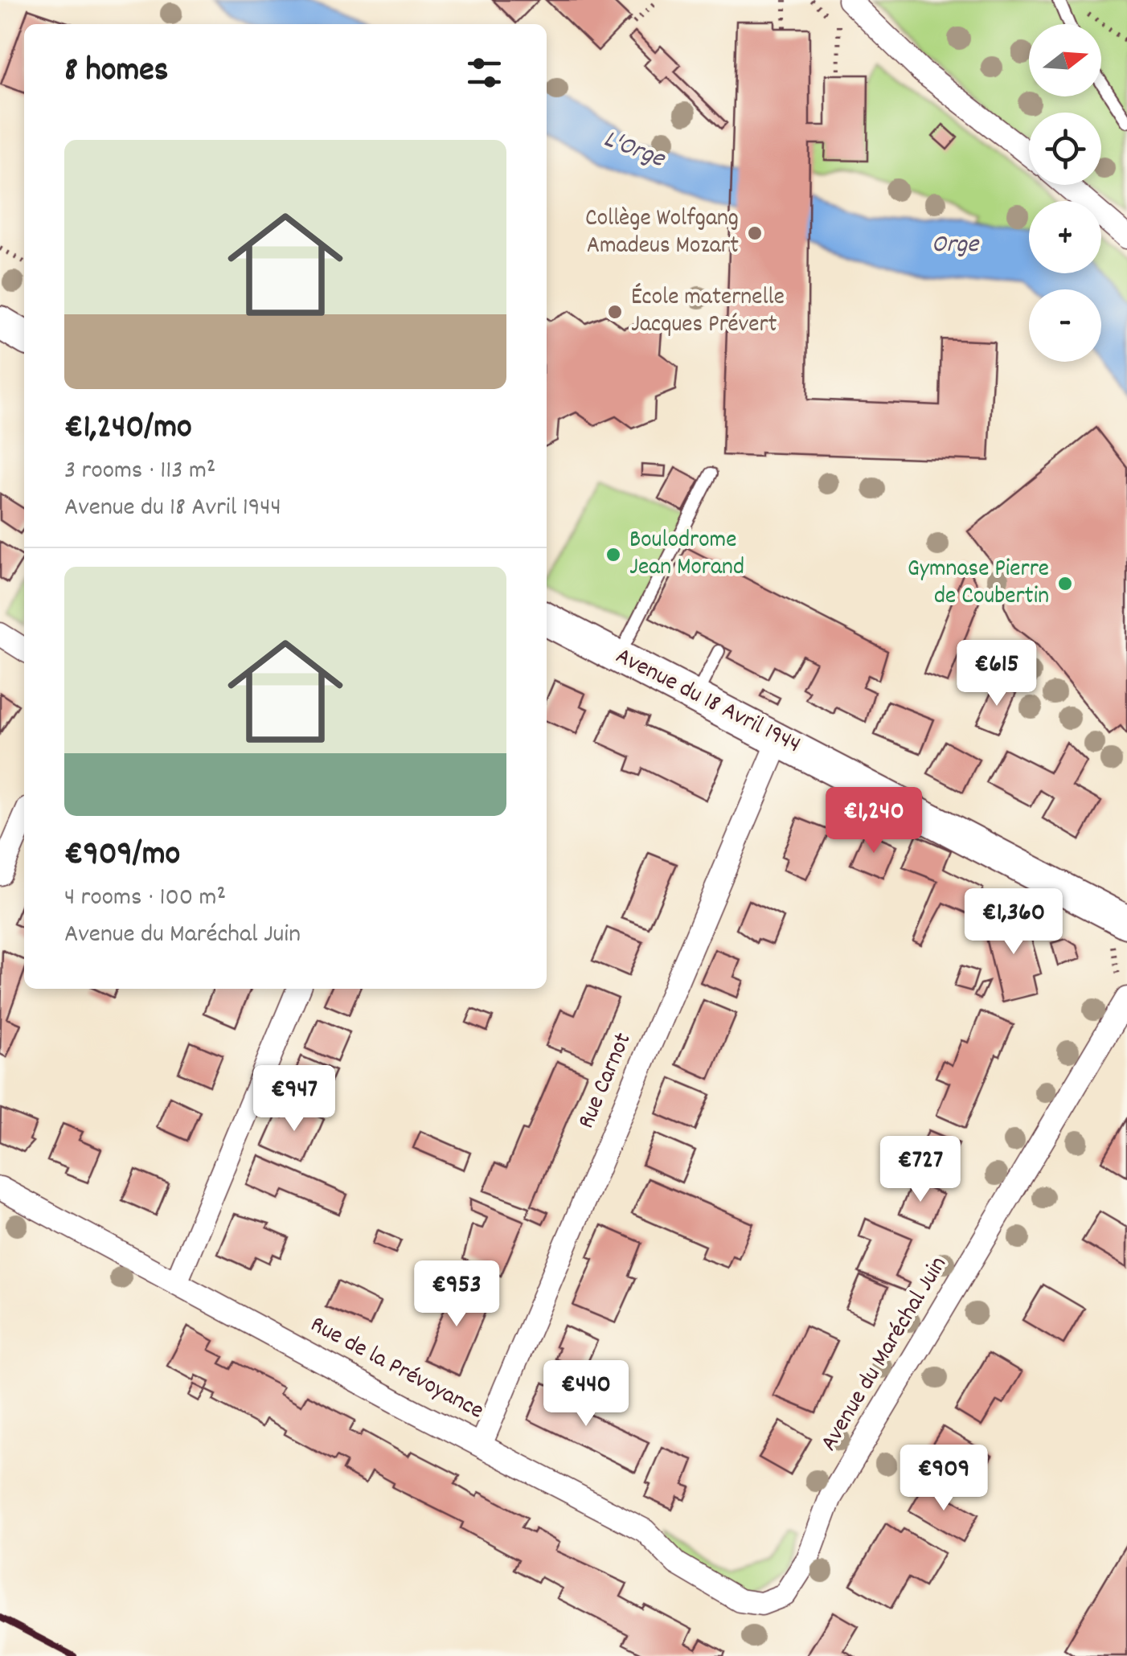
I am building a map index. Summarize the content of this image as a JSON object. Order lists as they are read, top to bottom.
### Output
{
  "streets": {
    "street": [
      "Avenue du 18 Avril 1944",
      "Rue Carnot",
      "Avenue du Maréchal Juin",
      "Rue de la Prévoyance"
    ]
  },
  "crossings": [
    ["Avenue du 18 Avril 1944", "Rue Carnot"],
    ["Rue Carnot", "Rue de la Prévoyance"],
    ["Avenue du Maréchal Juin", "Rue de la Prévoyance"]
  ],
  "water": ["L'Orge", "Orge"],
  "places": [
    "Collège Wolfgang Amadeus Mozart",
    "École maternelle Jacques Prévert",
    "Boulodrome Jean Morand",
    "Gymnase Pierre de Coubertin"
  ],
  "north": "right",
  "page": {
    "map_buttons": ["+", "−"],
    "heading": "8 homes",
    "list": [
      {
        "name": "€1,240/mo",
        "note": "3 rooms · 113 m² · Avenue du 18 Avril 1944"
      },
      {
        "name": "€909/mo",
        "note": "4 rooms · 100 m² · Avenue du Maréchal Juin"
      }
    ],
    "price": [
      "€615",
      "€1,240",
      "€1,360",
      "€947",
      "€727",
      "€953",
      "€440",
      "€909"
    ]
  }
}
